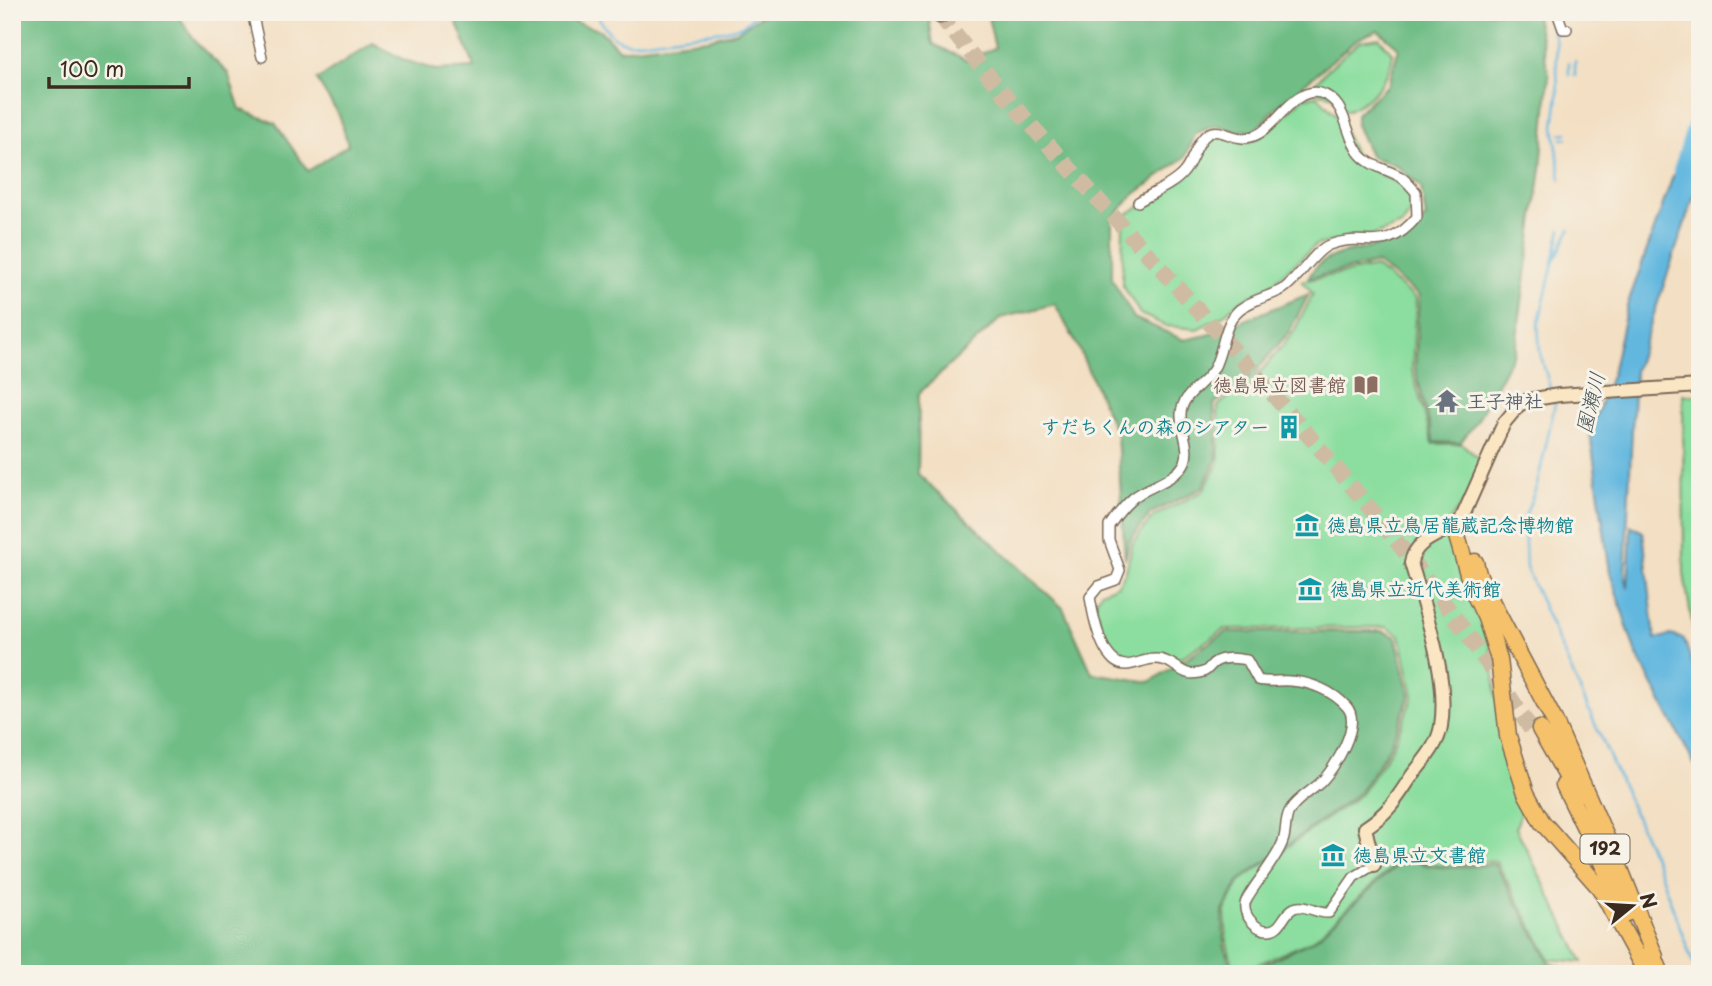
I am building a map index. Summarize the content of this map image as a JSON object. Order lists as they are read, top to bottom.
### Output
{
  "streets": {
    "highway": ["192"]
  },
  "water": ["園瀬川"],
  "places": {
    "library": ["徳島県立図書館"],
    "temple": ["王子神社"],
    "building": ["すだちくんの森のシアター"],
    "museum": ["徳島県立鳥居龍蔵記念博物館", "徳島県立近代美術館", "徳島県立文書館"]
  },
  "scale_bar": "100 m",
  "north": "right"
}
